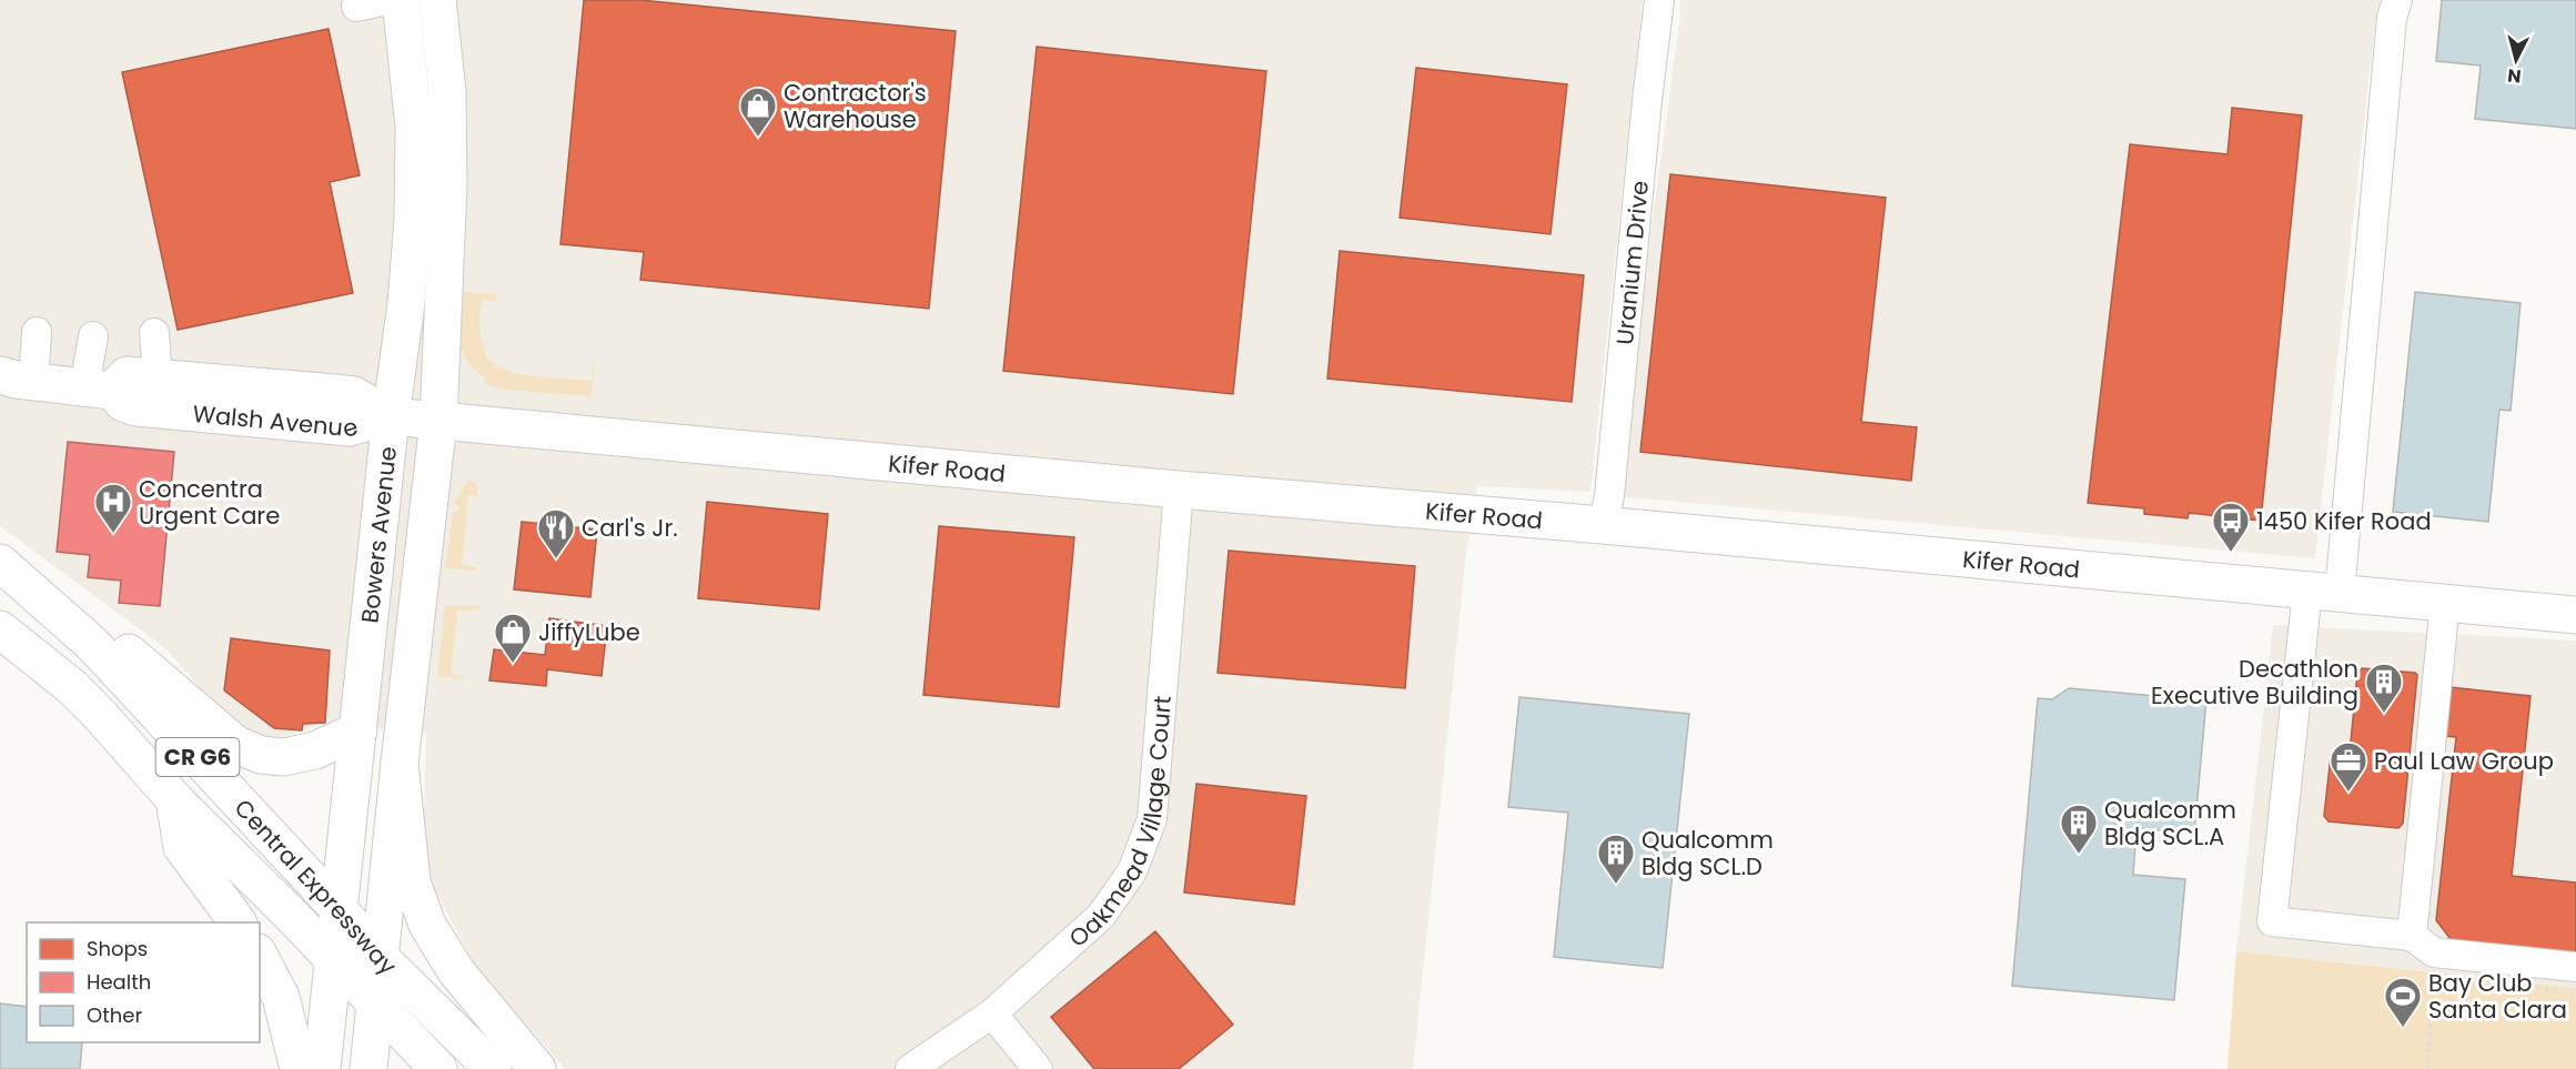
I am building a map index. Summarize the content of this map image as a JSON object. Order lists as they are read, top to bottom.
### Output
{
  "streets": {
    "main road": [
      "Walsh Avenue",
      "Kifer Road",
      "Bowers Avenue",
      "CR G6",
      "Central Expressway"
    ],
    "street": ["Uranium Drive", "Oakmead Village Court"]
  },
  "crossings": [
    ["Uranium Drive", "Kifer Road"],
    ["Walsh Avenue", "Kifer Road"],
    ["Walsh Avenue", "Bowers Avenue"],
    ["Kifer Road", "Bowers Avenue"],
    ["Kifer Road", "Oakmead Village Court"],
    ["Bowers Avenue", "Central Expressway"]
  ],
  "places": {
    "shop": ["Contractor's Warehouse", "JiffyLube"],
    "hospital": ["Concentra Urgent Care"],
    "bus stop": ["1450 Kifer Road"],
    "restaurant": ["Carl's Jr."],
    "building": ["Decathlon Executive Building", "Qualcomm Bldg SCL.A", "Qualcomm Bldg SCL.D"],
    "office": ["Paul Law Group"],
    "sports": ["Bay Club Santa Clara"]
  },
  "legend": ["Shops", "Health", "Other"],
  "north": "bottom"
}
